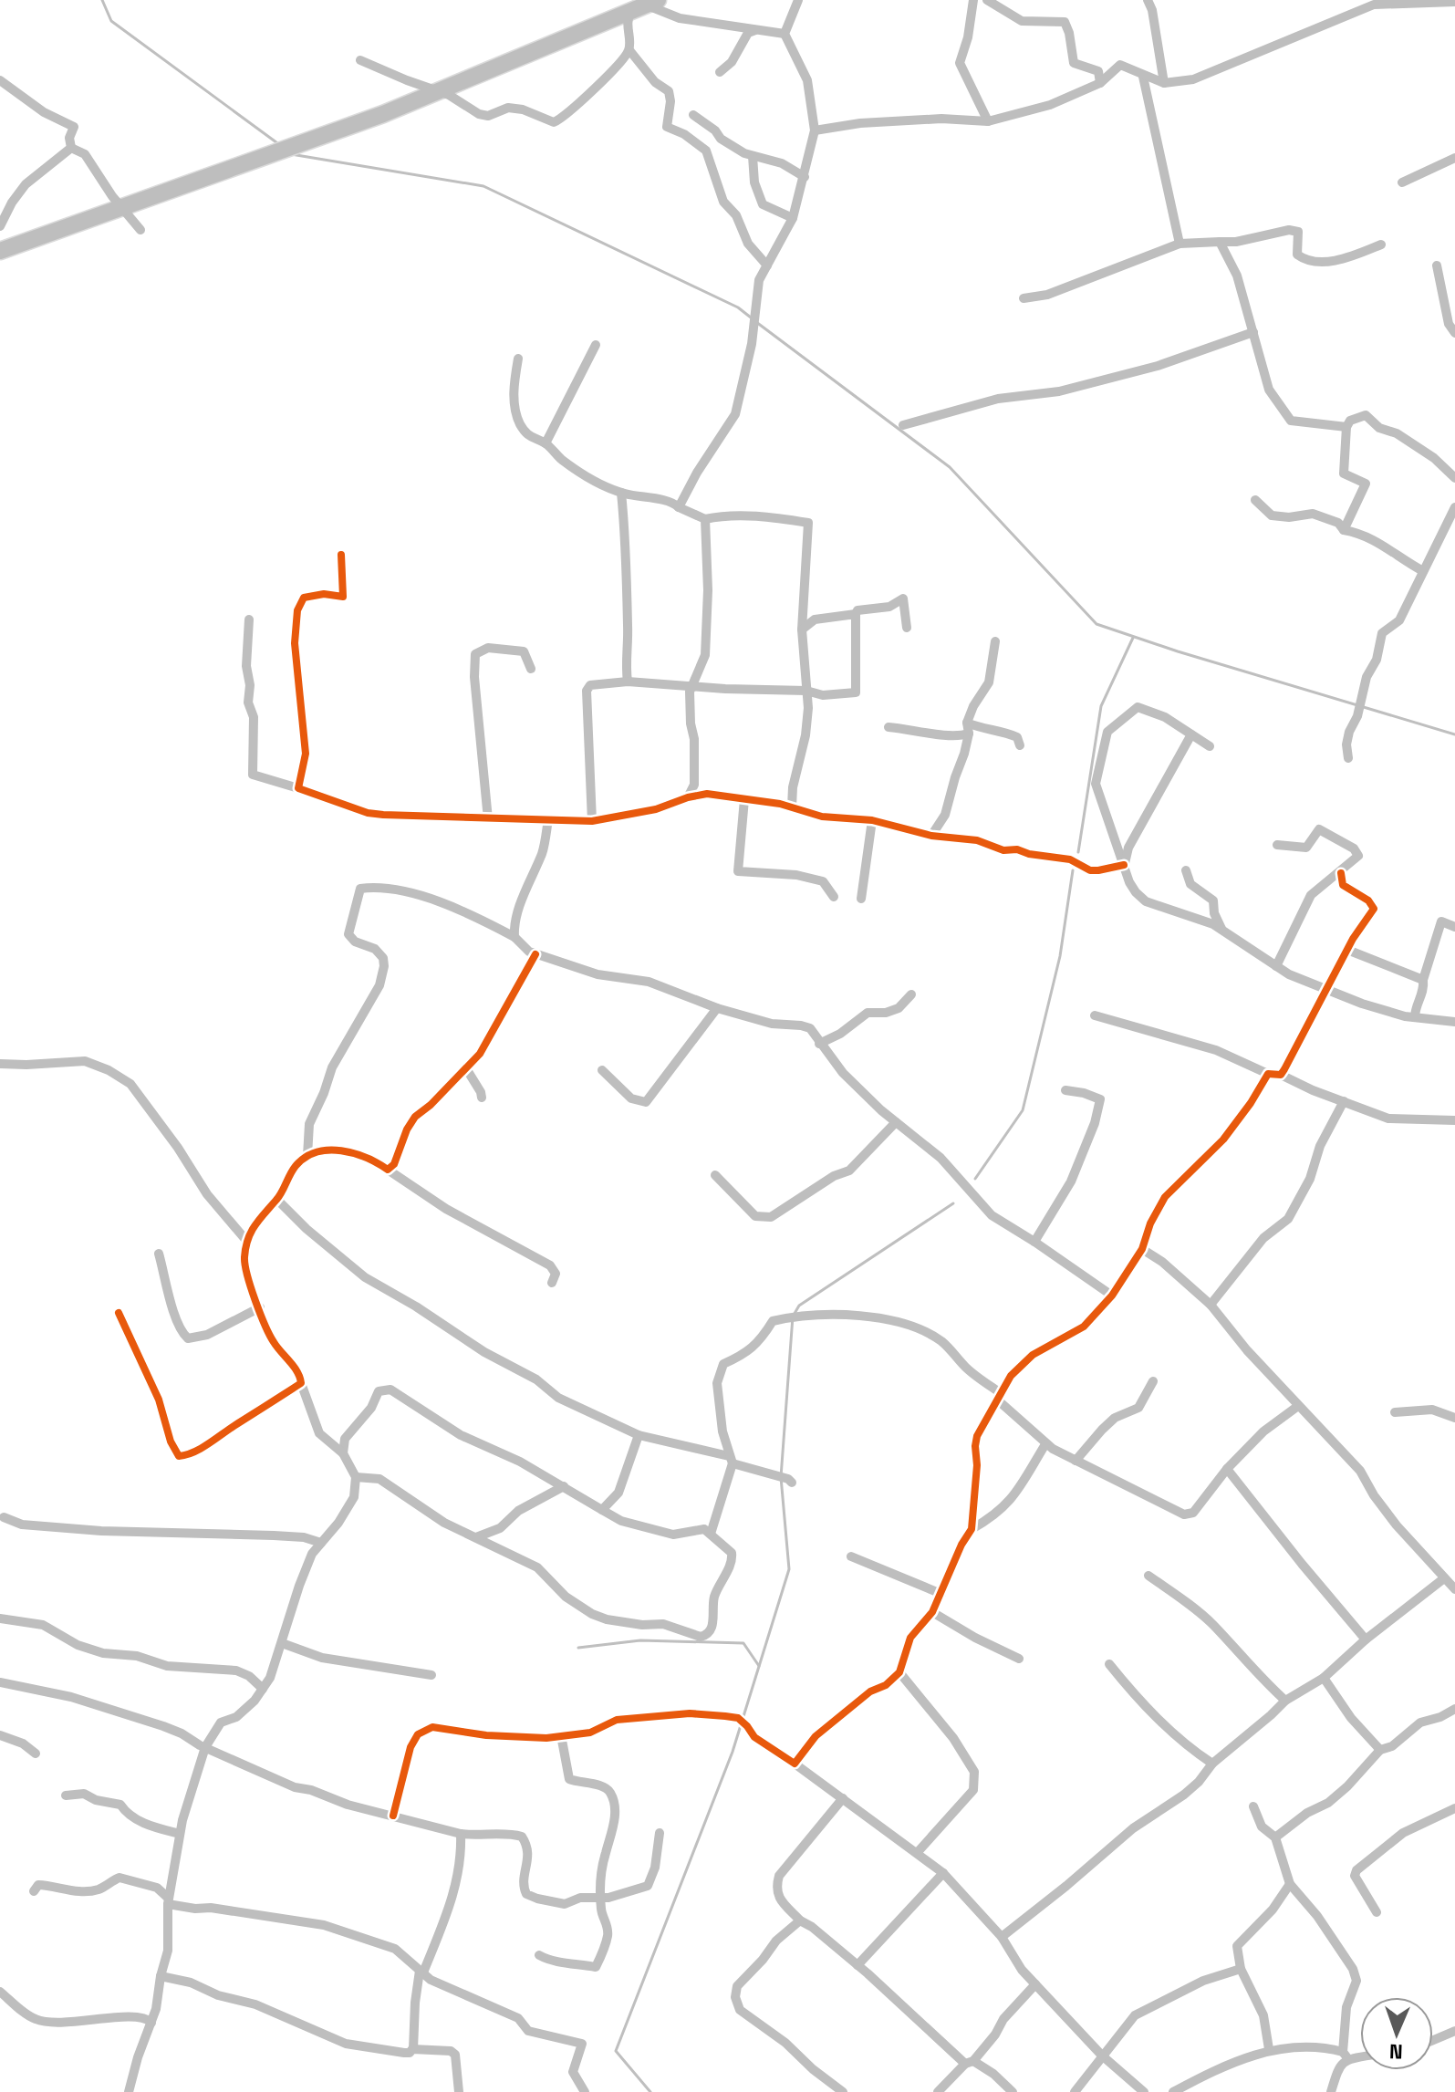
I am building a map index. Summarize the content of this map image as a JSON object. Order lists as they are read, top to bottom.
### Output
{
  "north": "bottom"
}
